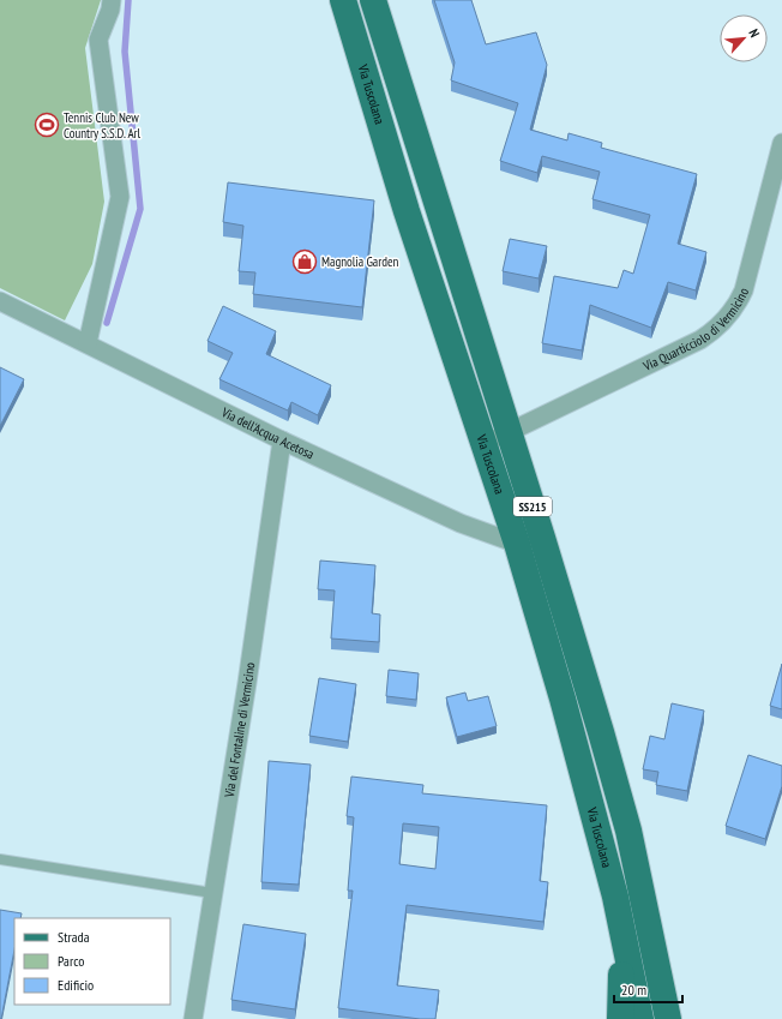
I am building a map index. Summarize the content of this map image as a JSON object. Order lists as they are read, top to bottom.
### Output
{
  "streets": {
    "main road": ["Via Tuscolana", "SS215"],
    "street": ["Via Quarticciolo di Vermicino", "Via dell'Acqua Acetosa", "Via del Fontaline di Vermicino"]
  },
  "crossings": [
    ["Via Tuscolana", "Via Quarticciolo di Vermicino"],
    ["Via Tuscolana", "Via dell'Acqua Acetosa"],
    ["Via dell'Acqua Acetosa", "Via del Fontaline di Vermicino"]
  ],
  "places": {
    "sports": ["Tennis Club New Country S.S.D. Arl"],
    "shop": ["Magnolia Garden"]
  },
  "legend": ["Strada", "Parco", "Edificio"],
  "scale_bar": "20 m",
  "north": "top right"
}
